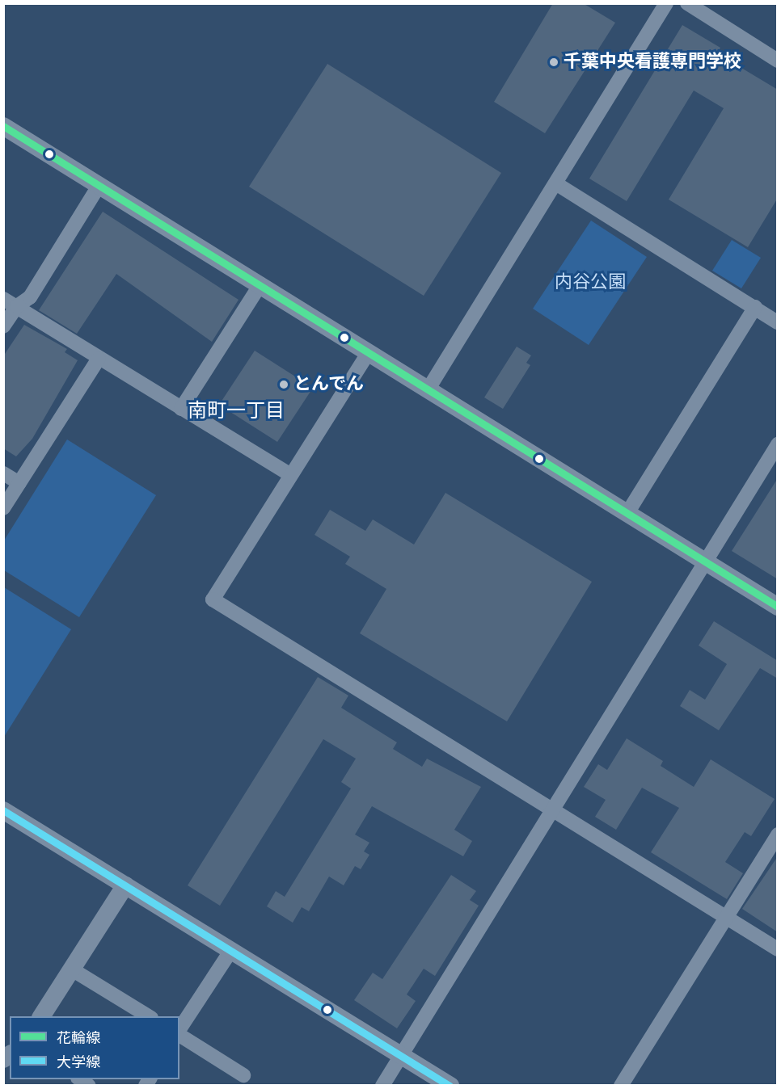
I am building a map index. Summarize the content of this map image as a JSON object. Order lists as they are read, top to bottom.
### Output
{
  "districts": ["南町一丁目"],
  "parks": ["内谷公園"],
  "places": ["千葉中央看護専門学校", "とんでん"],
  "lines": ["transit line 花輪線", "transit line 大学線"],
  "legend": ["花輪線", "大学線"]
}
